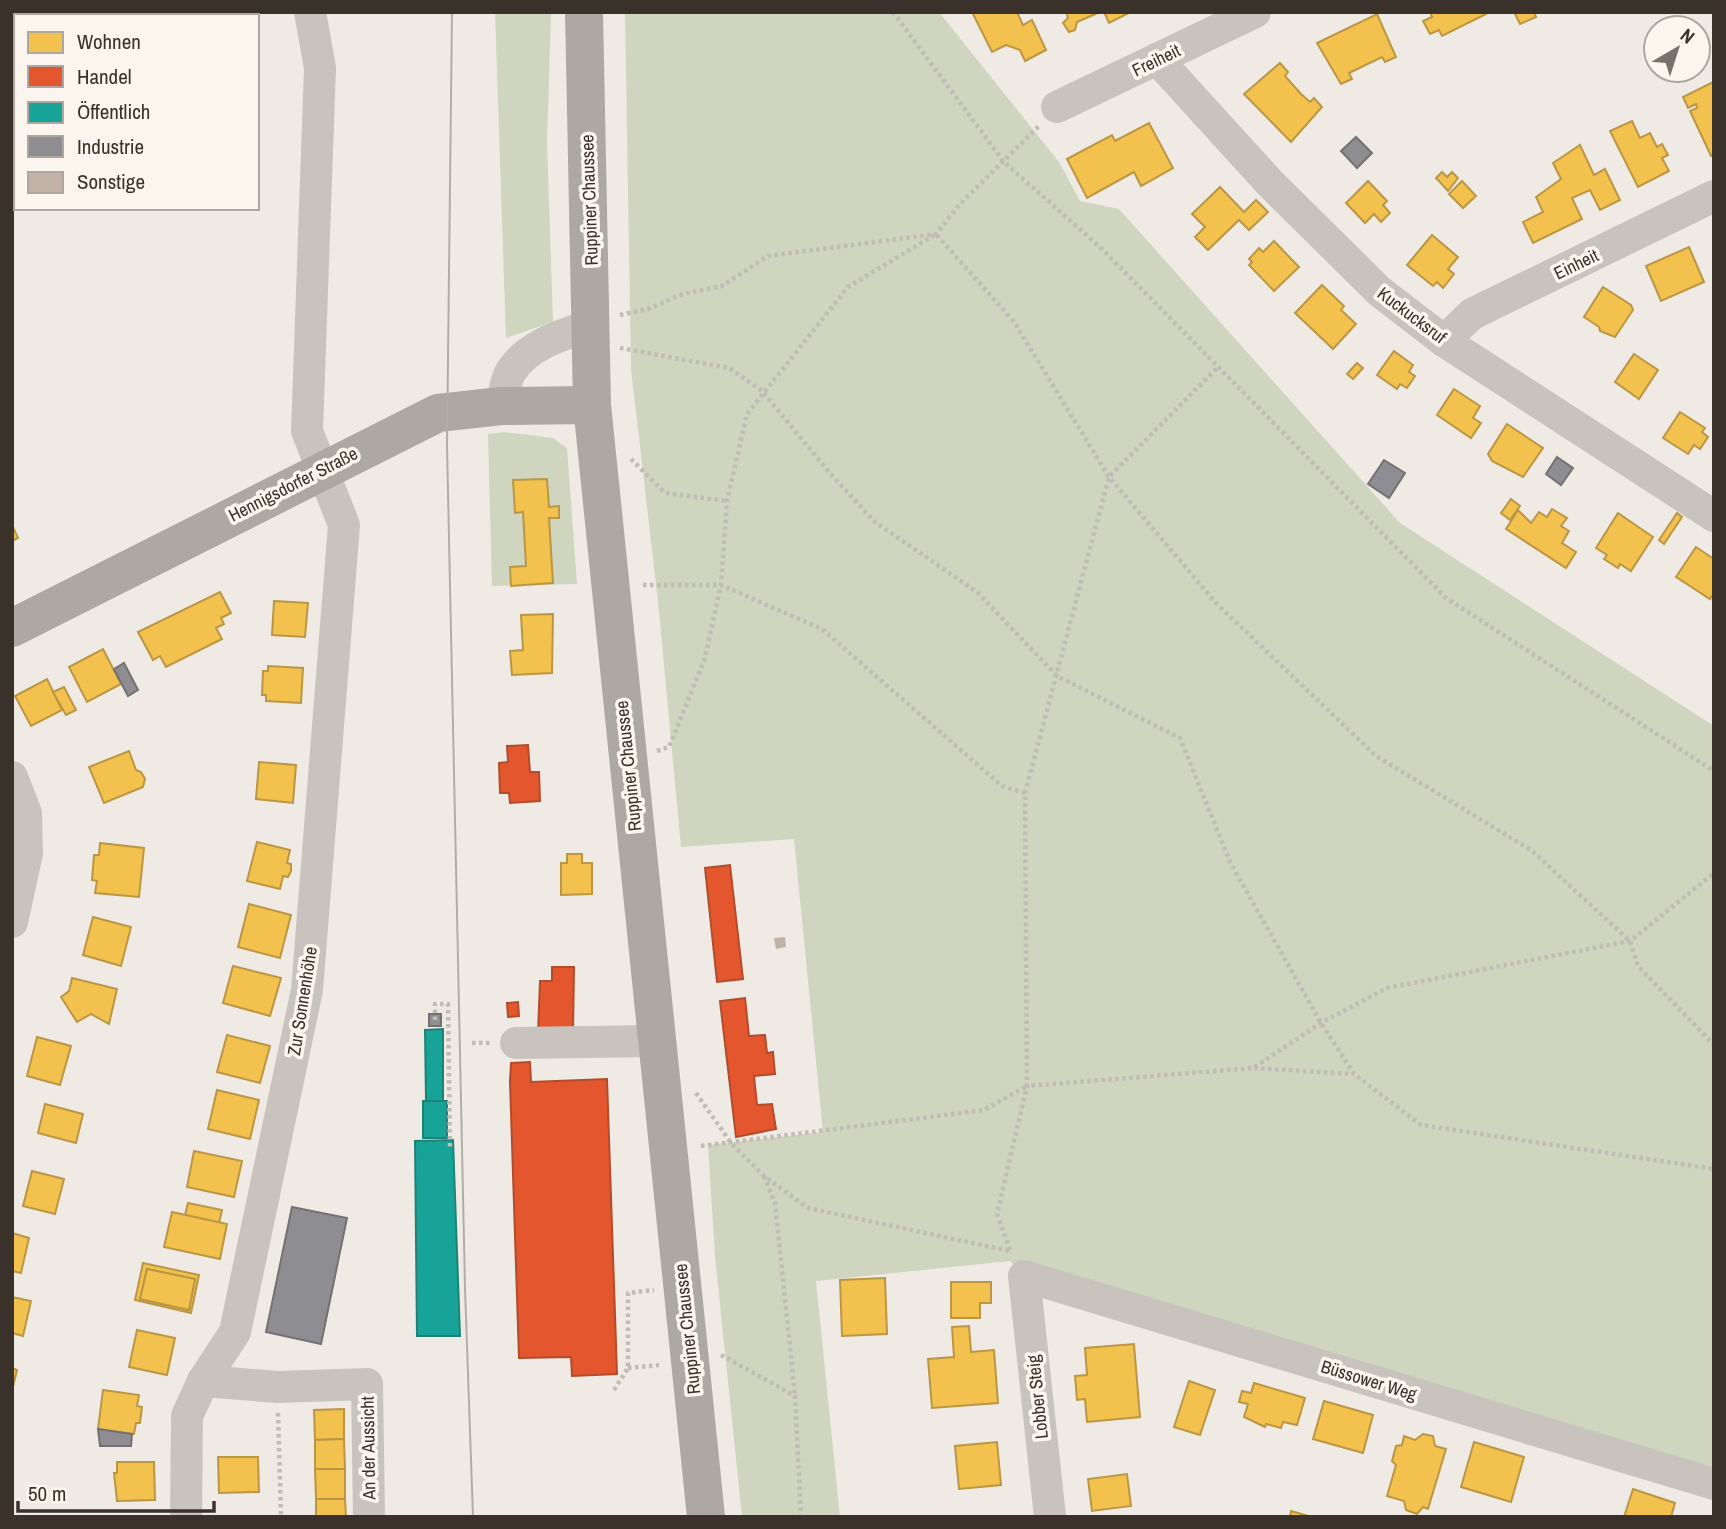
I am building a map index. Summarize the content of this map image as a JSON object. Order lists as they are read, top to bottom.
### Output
{
  "streets": {
    "main road": ["Ruppiner Chaussee", "Hennigsdorfer Straße"],
    "street": [
      "Freiheit",
      "Einheit",
      "Kuckucksruf",
      "Zur Sonnenhöhe",
      "Büssower Weg",
      "Lobber Steig",
      "An der Aussicht"
    ]
  },
  "crossings": [
    ["Freiheit", "Kuckucksruf"],
    ["Ruppiner Chaussee", "Hennigsdorfer Straße"],
    ["Einheit", "Kuckucksruf"],
    ["Hennigsdorfer Straße", "Zur Sonnenhöhe"],
    ["Zur Sonnenhöhe", "An der Aussicht"],
    ["Büssower Weg", "Lobber Steig"]
  ],
  "legend": [
    "Wohnen",
    "Handel",
    "Öffentlich",
    "Industrie",
    "Sonstige"
  ],
  "scale_bar": "50 m",
  "north": "top right"
}
